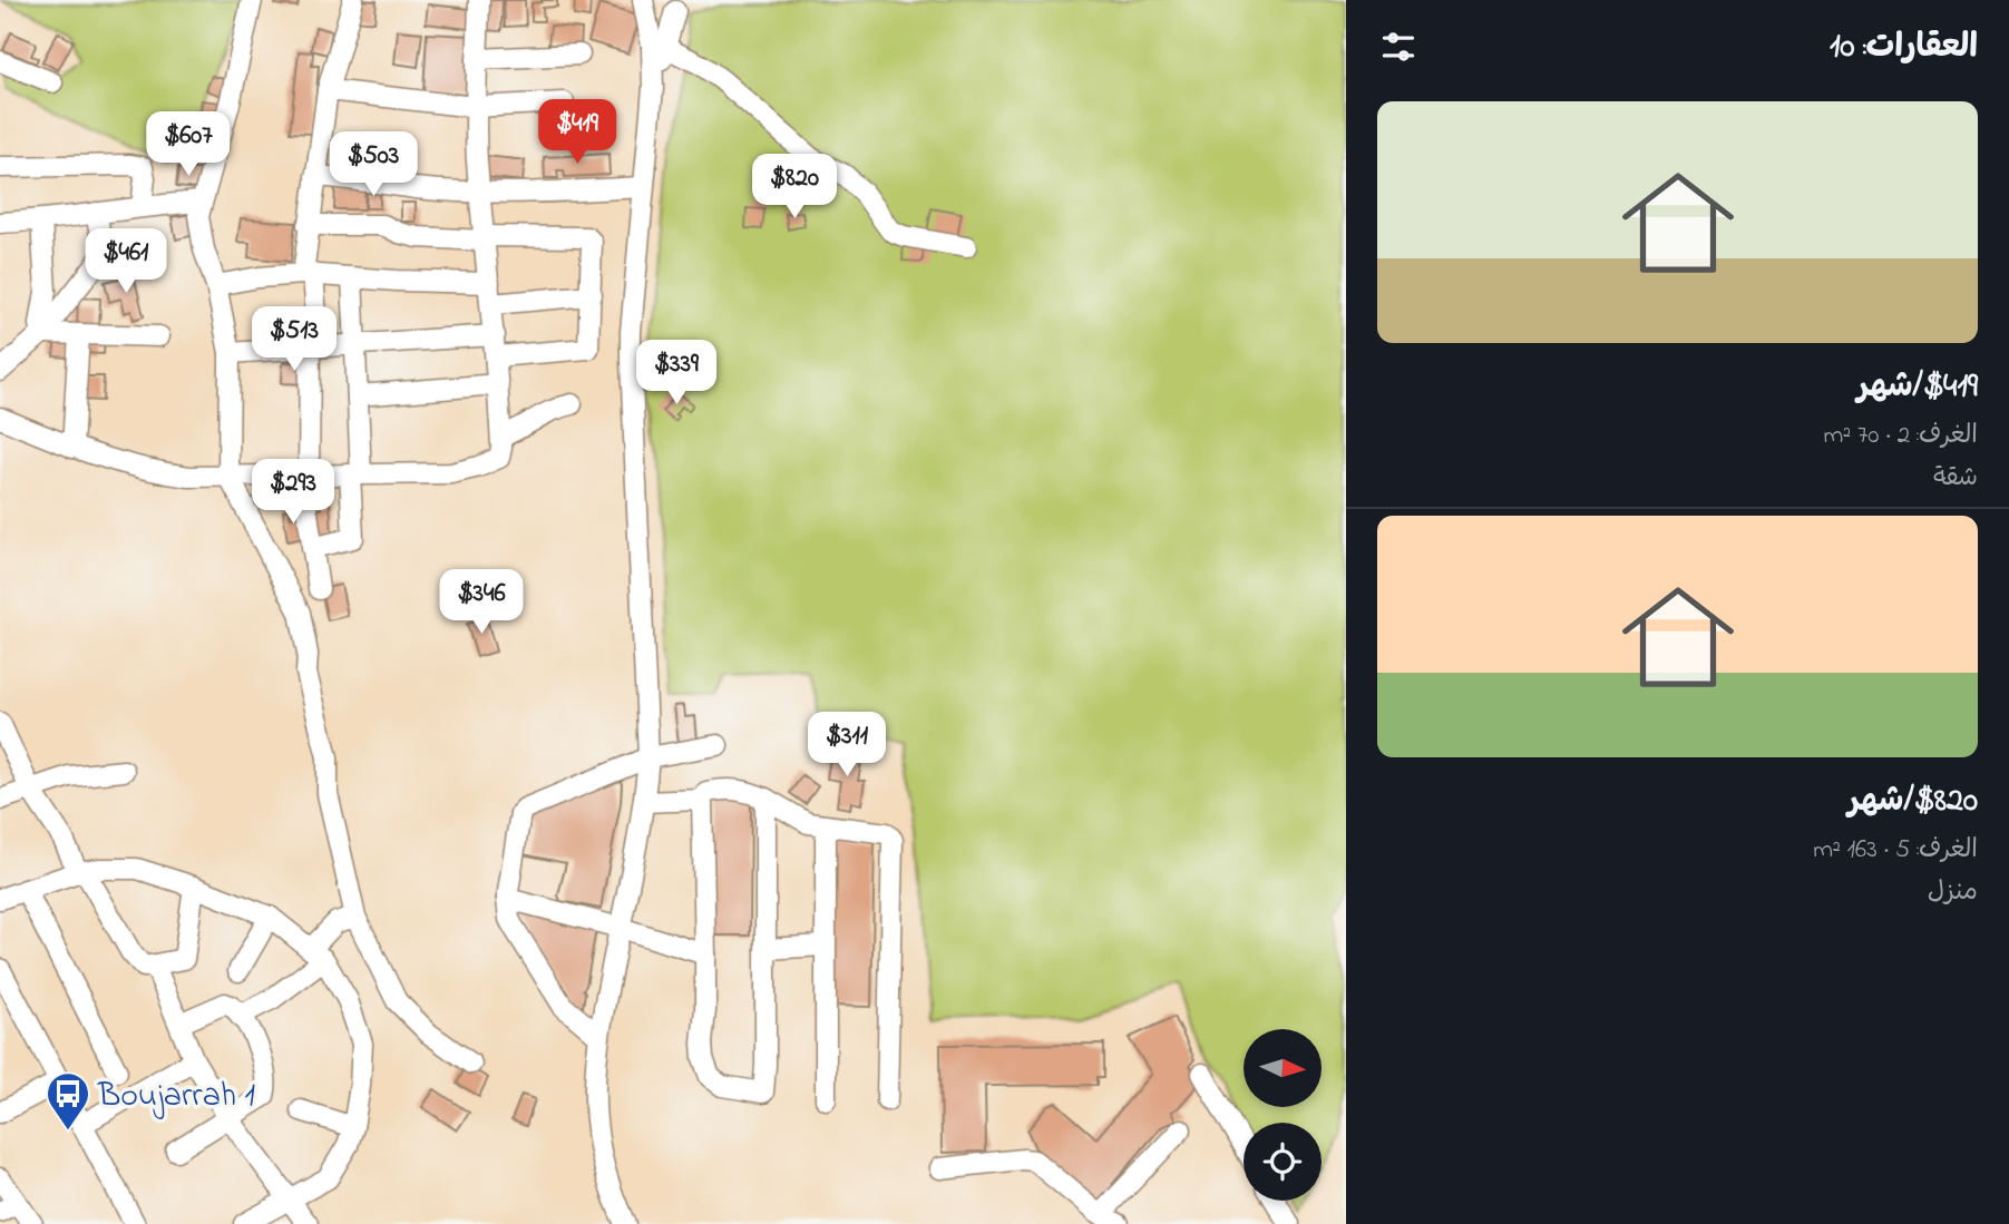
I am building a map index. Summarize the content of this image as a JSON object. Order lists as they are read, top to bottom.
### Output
{
  "places": {
    "bus stop": ["Boujarrah 1"]
  },
  "north": "right",
  "page": {
    "heading": "العقارات: 10",
    "list": [
      {
        "name": "$419/شهر",
        "note": "الغرف: 2 · 70 m² · شقة"
      },
      {
        "name": "$820/شهر",
        "note": "الغرف: 5 · 163 m² · منزل"
      }
    ],
    "price": [
      "$419",
      "$607",
      "$503",
      "$820",
      "$461",
      "$513",
      "$339",
      "$293",
      "$346",
      "$311"
    ]
  }
}
